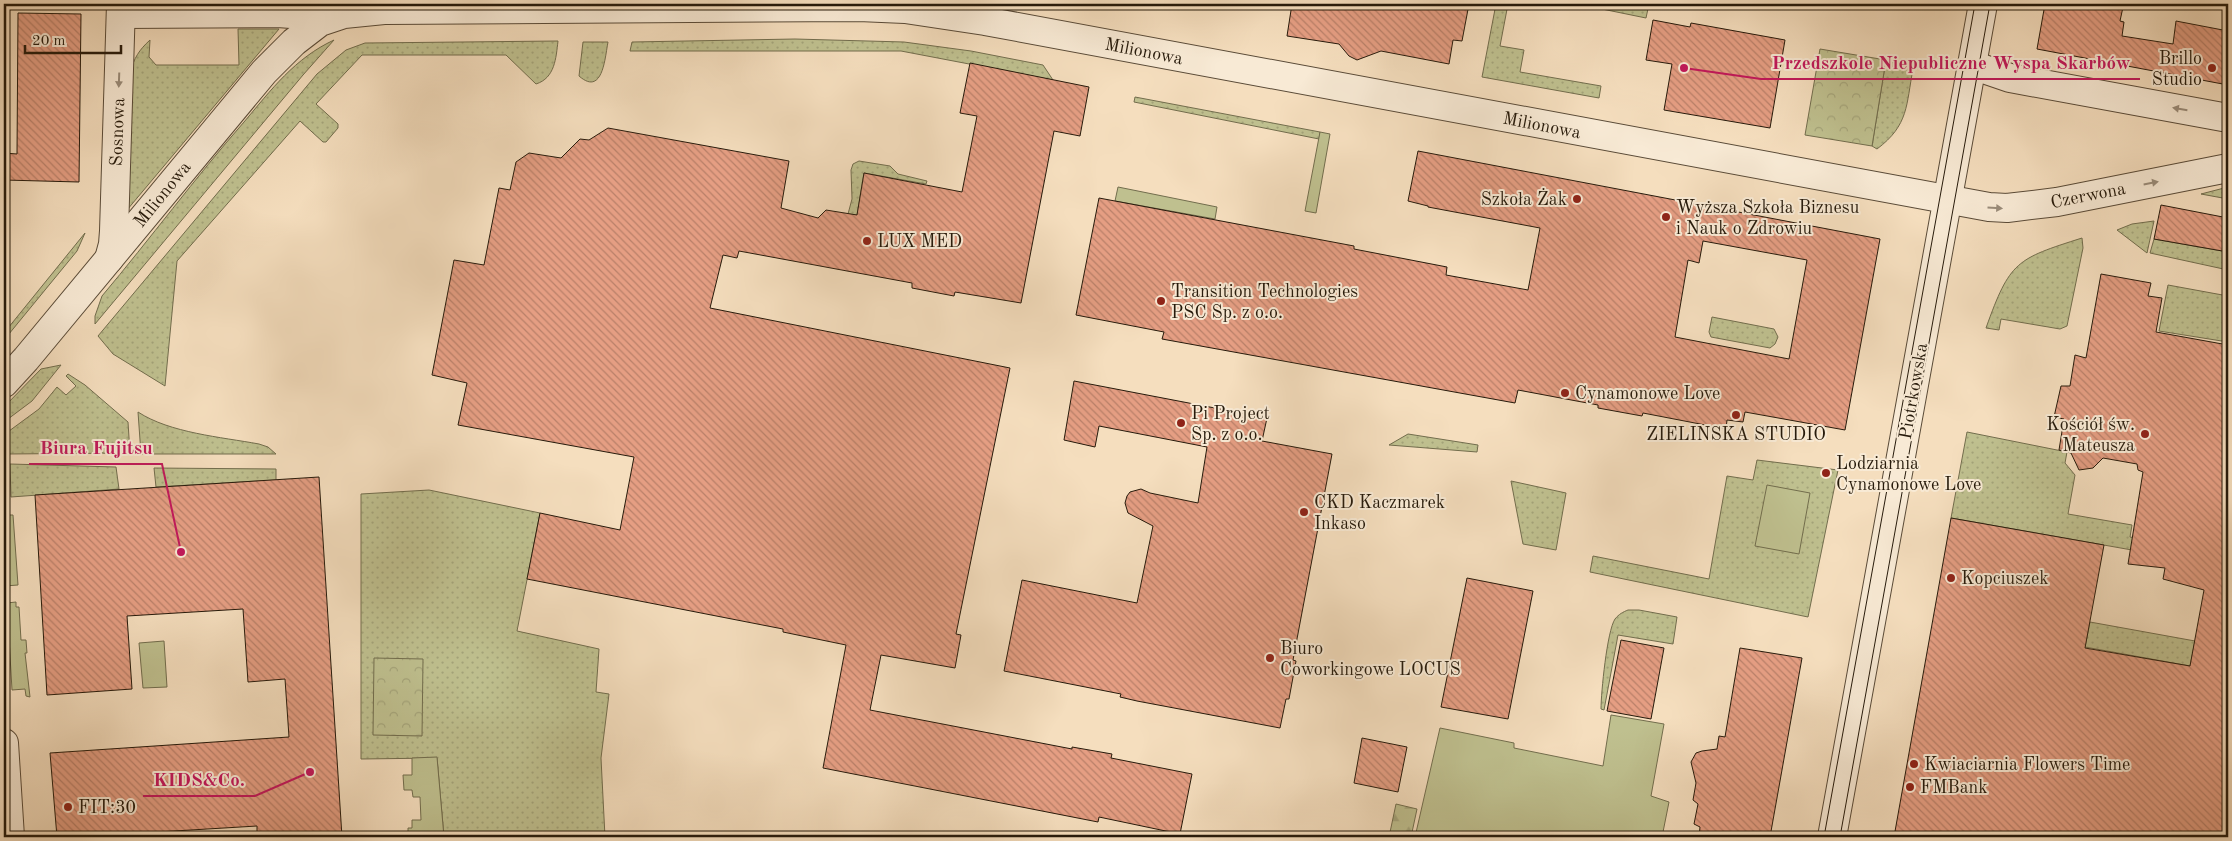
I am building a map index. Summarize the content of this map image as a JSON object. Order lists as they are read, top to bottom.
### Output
{
  "streets": {
    "street": [
      "Milionowa",
      "Sosnowa",
      "Czerwona",
      "Piotrkowska"
    ]
  },
  "crossings": [
    ["Milionowa", "Sosnowa"],
    ["Milionowa", "Czerwona"],
    ["Milionowa", "Piotrkowska"],
    ["Czerwona", "Piotrkowska"]
  ],
  "one_way": ["Sosnowa"],
  "places": [
    "Przedszkole Niepubliczne Wyspa Skarbów",
    "Brillo Studio",
    "Szkoła Żak",
    "Wyższa Szkoła Biznesu i Nauk o Zdrowiu",
    "LUX MED",
    "Transition Technologies PSC Sp. z o.o.",
    "Cynamonowe Love",
    "ZIELINSKA STUDIO",
    "Pi Project Sp. z o.o.",
    "Kościół św. Mateusza",
    "Lodziarnia Cynamonowe Love",
    "CKD Kaczmarek Inkaso",
    "Biura Fujitsu",
    "Kopciuszek",
    "Biuro Coworkingowe LOCUS",
    "Kwiaciarnia Flowers Time",
    "KIDS&Co.",
    "FMBank",
    "FIT:30"
  ],
  "scale_bar": "20 m"
}
